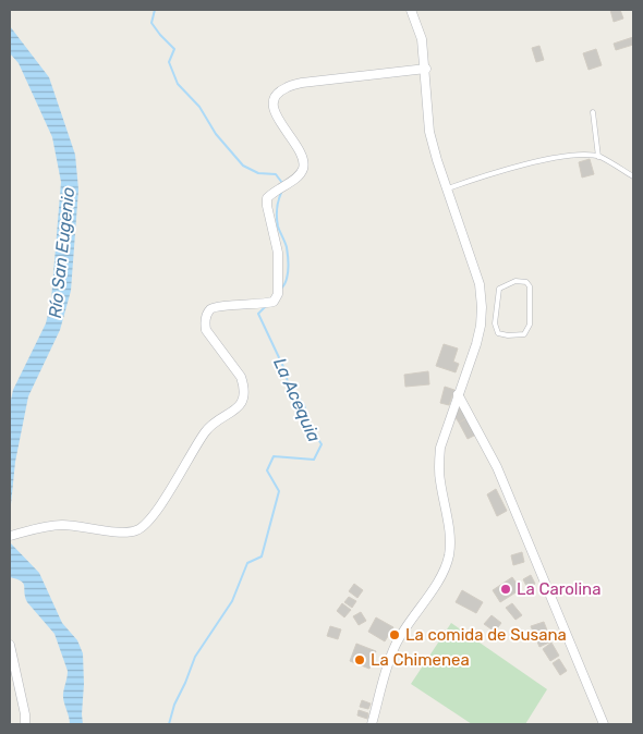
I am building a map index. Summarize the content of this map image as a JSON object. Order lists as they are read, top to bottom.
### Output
{
  "water": ["Río San Eugenio", "La Acequia"],
  "places": ["La Carolina", "La comida de Susana", "La Chimenea"]
}
